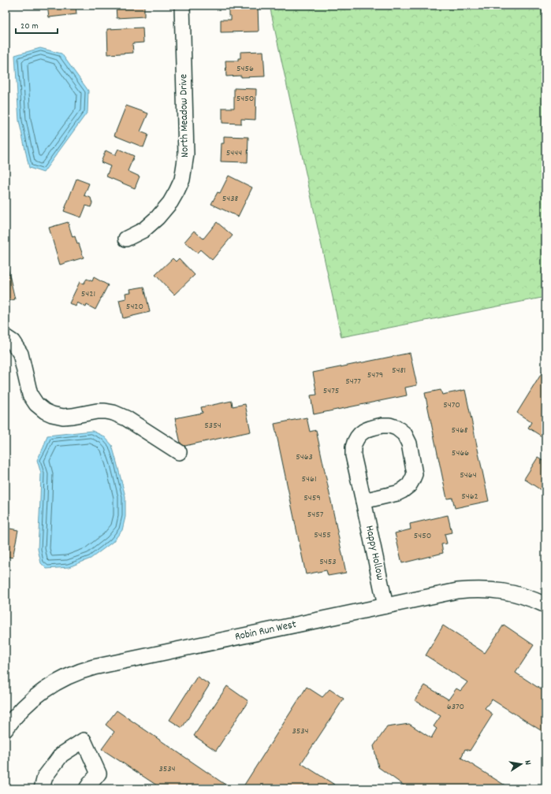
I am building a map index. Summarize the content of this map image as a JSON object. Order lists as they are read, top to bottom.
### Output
{
  "streets": {
    "street": ["North Meadow Drive", "Happy Hollow", "Robin Run West"]
  },
  "crossings": [
    ["Happy Hollow", "Robin Run West"]
  ],
  "house_numbers": [
    "5456",
    "5450",
    "5444",
    "5438",
    "5421",
    "5420",
    "5481",
    "5479",
    "5477",
    "5475",
    "5470",
    "5354",
    "5468",
    "5466",
    "5463",
    "5464",
    "5461",
    "5462",
    "5459",
    "5457",
    "5455",
    "5450",
    "5453",
    "6370",
    "3534",
    "3534"
  ],
  "scale_bar": "20 m",
  "north": "right"
}
